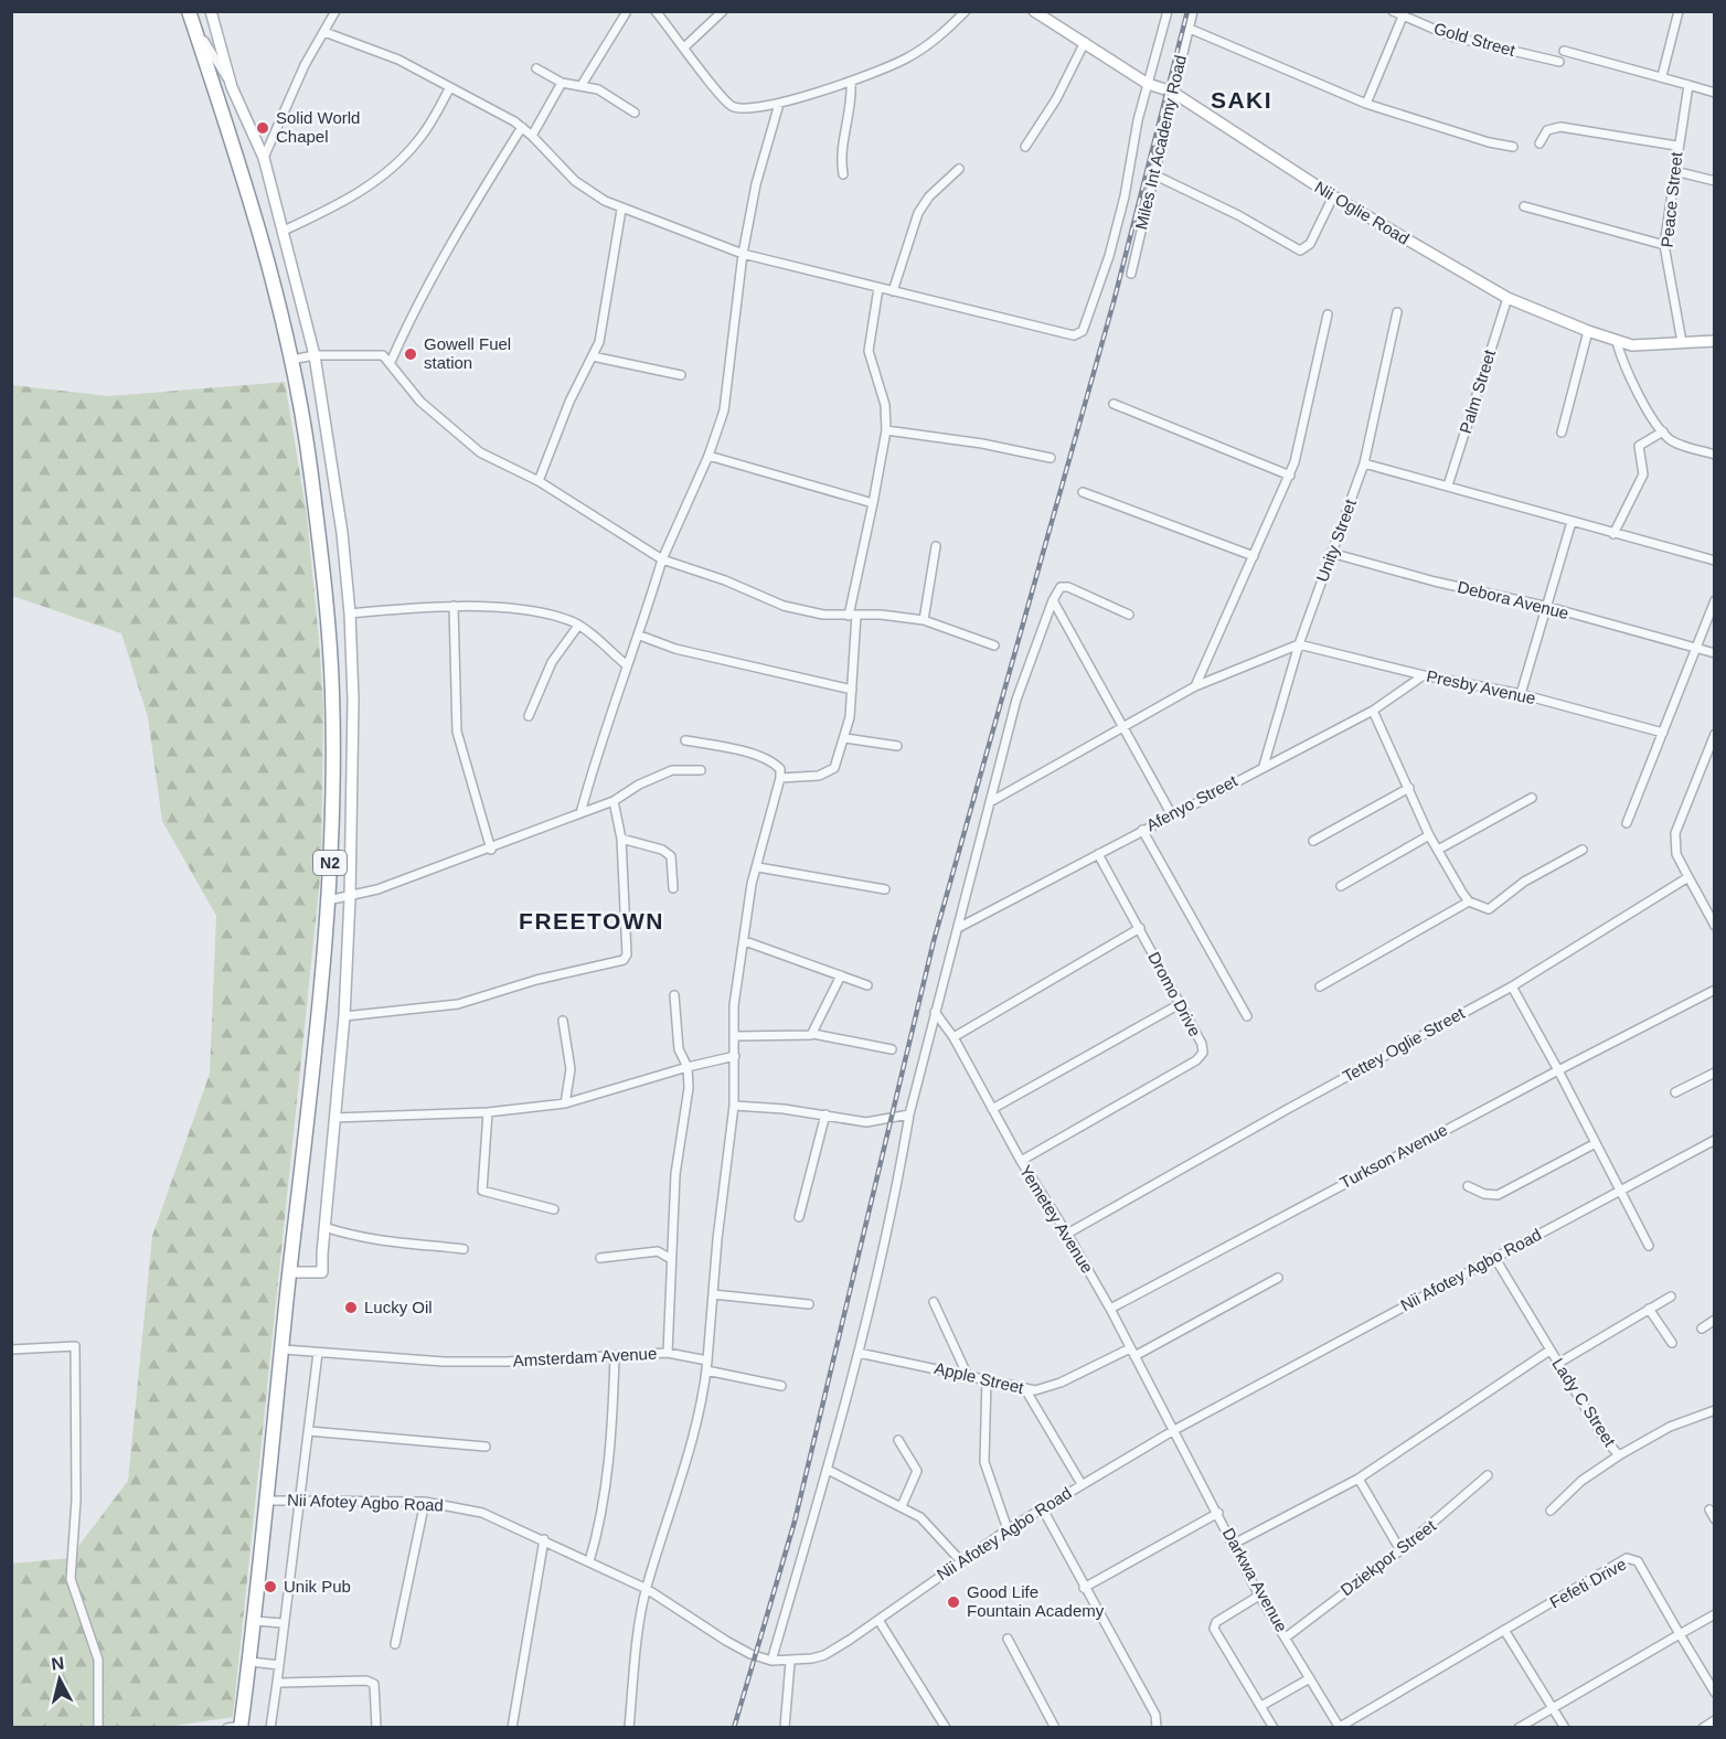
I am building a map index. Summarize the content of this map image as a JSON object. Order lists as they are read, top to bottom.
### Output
{
  "streets": {
    "highway": ["N2"],
    "street": [
      "Gold Street",
      "Miles Int Academy Road",
      "Peace Street",
      "Nii Oglie Road",
      "Palm Street",
      "Unity Street",
      "Debora Avenue",
      "Presby Avenue",
      "Afenyo Street",
      "Dromo Drive",
      "Tettey Oglie Street",
      "Turkson Avenue",
      "Yemetey Avenue",
      "Nii Afotey Agbo Road",
      "Amsterdam Avenue",
      "Apple Street",
      "Lady C Street",
      "Dziekpor Street",
      "Darkwa Avenue",
      "Fefeti Drive"
    ]
  },
  "crossings": [
    ["Miles Int Academy Road", "Nii Oglie Road"],
    ["Peace Street", "Nii Oglie Road"],
    ["Nii Oglie Road", "Palm Street"],
    ["Unity Street", "Debora Avenue"],
    ["Unity Street", "Presby Avenue"],
    ["Unity Street", "Afenyo Street"],
    ["Presby Avenue", "Afenyo Street"],
    ["Afenyo Street", "Dromo Drive"],
    ["N2", "Nii Afotey Agbo Road"],
    ["N2", "Amsterdam Avenue"],
    ["Dromo Drive", "Yemetey Avenue"],
    ["Tettey Oglie Street", "Yemetey Avenue"],
    ["Turkson Avenue", "Yemetey Avenue"],
    ["Yemetey Avenue", "Nii Afotey Agbo Road"],
    ["Yemetey Avenue", "Apple Street"],
    ["Yemetey Avenue", "Darkwa Avenue"],
    ["Nii Afotey Agbo Road", "Lady C Street"],
    ["Nii Afotey Agbo Road", "Darkwa Avenue"],
    ["Dziekpor Street", "Darkwa Avenue"],
    ["Darkwa Avenue", "Fefeti Drive"]
  ],
  "districts": ["SAKI", "FREETOWN"],
  "places": [
    "Solid World Chapel",
    "Gowell Fuel station",
    "Lucky Oil",
    "Unik Pub",
    "Good Life Fountain Academy"
  ],
  "north": "top"
}
